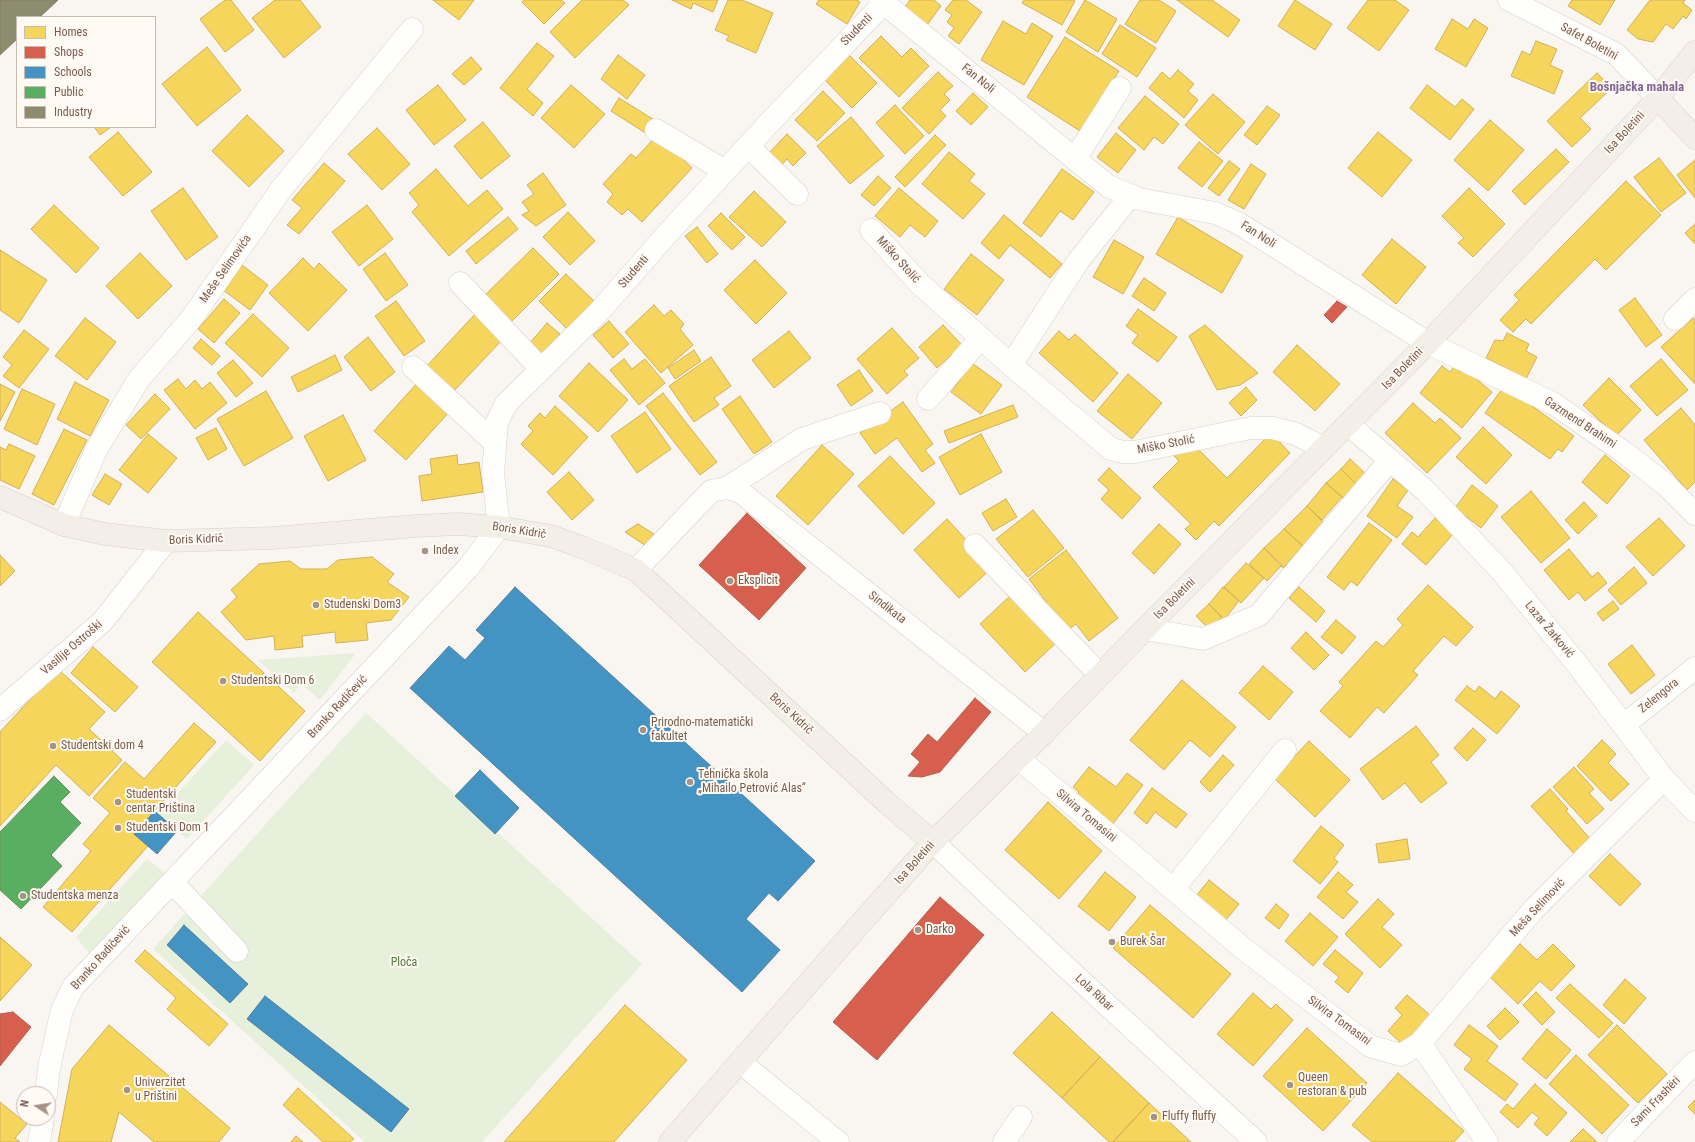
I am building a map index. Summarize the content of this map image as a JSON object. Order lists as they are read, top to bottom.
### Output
{
  "streets": {
    "main road": ["Isa Boletini", "Boris Kidrič"],
    "street": [
      "Studenti",
      "Safet Boletini",
      "Fan Noli",
      "Miško Stolić",
      "Meše Selimovića",
      "Gazmend Brahimi",
      "Sindikata",
      "Lazar Žarković",
      "Vasilije Ostroški",
      "Zelengora",
      "Branko Radičević",
      "Silvira Tomasini",
      "Meša Selimović",
      "Lola Ribar",
      "Sami Frashëri"
    ]
  },
  "crossings": [
    ["Studenti", "Fan Noli"],
    ["Studenti", "Boris Kidrič"],
    ["Studenti", "Branko Radičević"],
    ["Safet Boletini", "Isa Boletini"],
    ["Fan Noli", "Isa Boletini"],
    ["Fan Noli", "Gazmend Brahimi"],
    ["Isa Boletini", "Miško Stolić"],
    ["Isa Boletini", "Gazmend Brahimi"],
    ["Isa Boletini", "Boris Kidrič"],
    ["Isa Boletini", "Sindikata"],
    ["Isa Boletini", "Lazar Žarković"],
    ["Isa Boletini", "Silvira Tomasini"],
    ["Isa Boletini", "Lola Ribar"],
    ["Meše Selimovića", "Boris Kidrič"],
    ["Boris Kidrič", "Vasilije Ostroški"],
    ["Boris Kidrič", "Branko Radičević"],
    ["Boris Kidrič", "Lola Ribar"],
    ["Lazar Žarković", "Zelengora"],
    ["Lazar Žarković", "Meša Selimović"],
    ["Silvira Tomasini", "Meša Selimović"]
  ],
  "districts": ["Bošnjačka mahala"],
  "parks": ["Ploča"],
  "places": [
    "Index",
    "Eksplicit",
    "Studenski Dom3",
    "Studentski Dom 6",
    "Prirodno-matematički fakultet",
    "Studentski dom 4",
    "Tehnička škola „Mihailo Petrović Alas“",
    "Studentski centar Priština",
    "Studentski Dom 1",
    "Studentska menza",
    "Darko",
    "Burek Šar",
    "Queen restoran & pub",
    "Univerzitet u Prištini",
    "Fluffy fluffy"
  ],
  "legend": [
    "Homes",
    "Shops",
    "Schools",
    "Public",
    "Industry"
  ],
  "north": "left"
}
